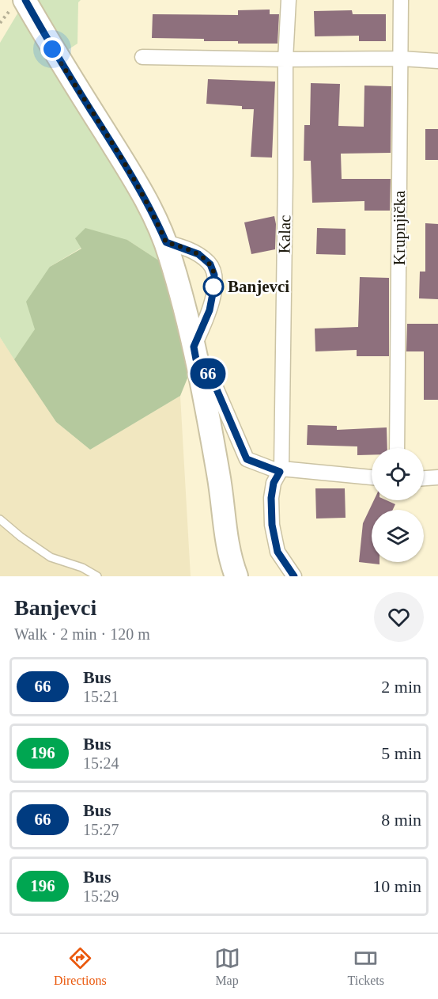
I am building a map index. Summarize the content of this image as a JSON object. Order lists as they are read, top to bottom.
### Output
{
  "streets": {
    "street": ["Krupnjička", "Kalac"]
  },
  "places": ["Banjevci"],
  "lines": ["bus line 66"],
  "page": {
    "on_map": "66",
    "heading": ["Banjevci", "Walk · 2 min · 120 m"],
    "list": [
      {
        "mark": "66",
        "name": "Bus",
        "note": "15:21",
        "value": "2 min"
      },
      {
        "mark": "196",
        "name": "Bus",
        "note": "15:24",
        "value": "5 min"
      },
      {
        "mark": "66",
        "name": "Bus",
        "note": "15:27",
        "value": "8 min"
      },
      {
        "mark": "196",
        "name": "Bus",
        "note": "15:29",
        "value": "10 min"
      }
    ],
    "tabs": ["Directions", "Map", "Tickets"]
  }
}
